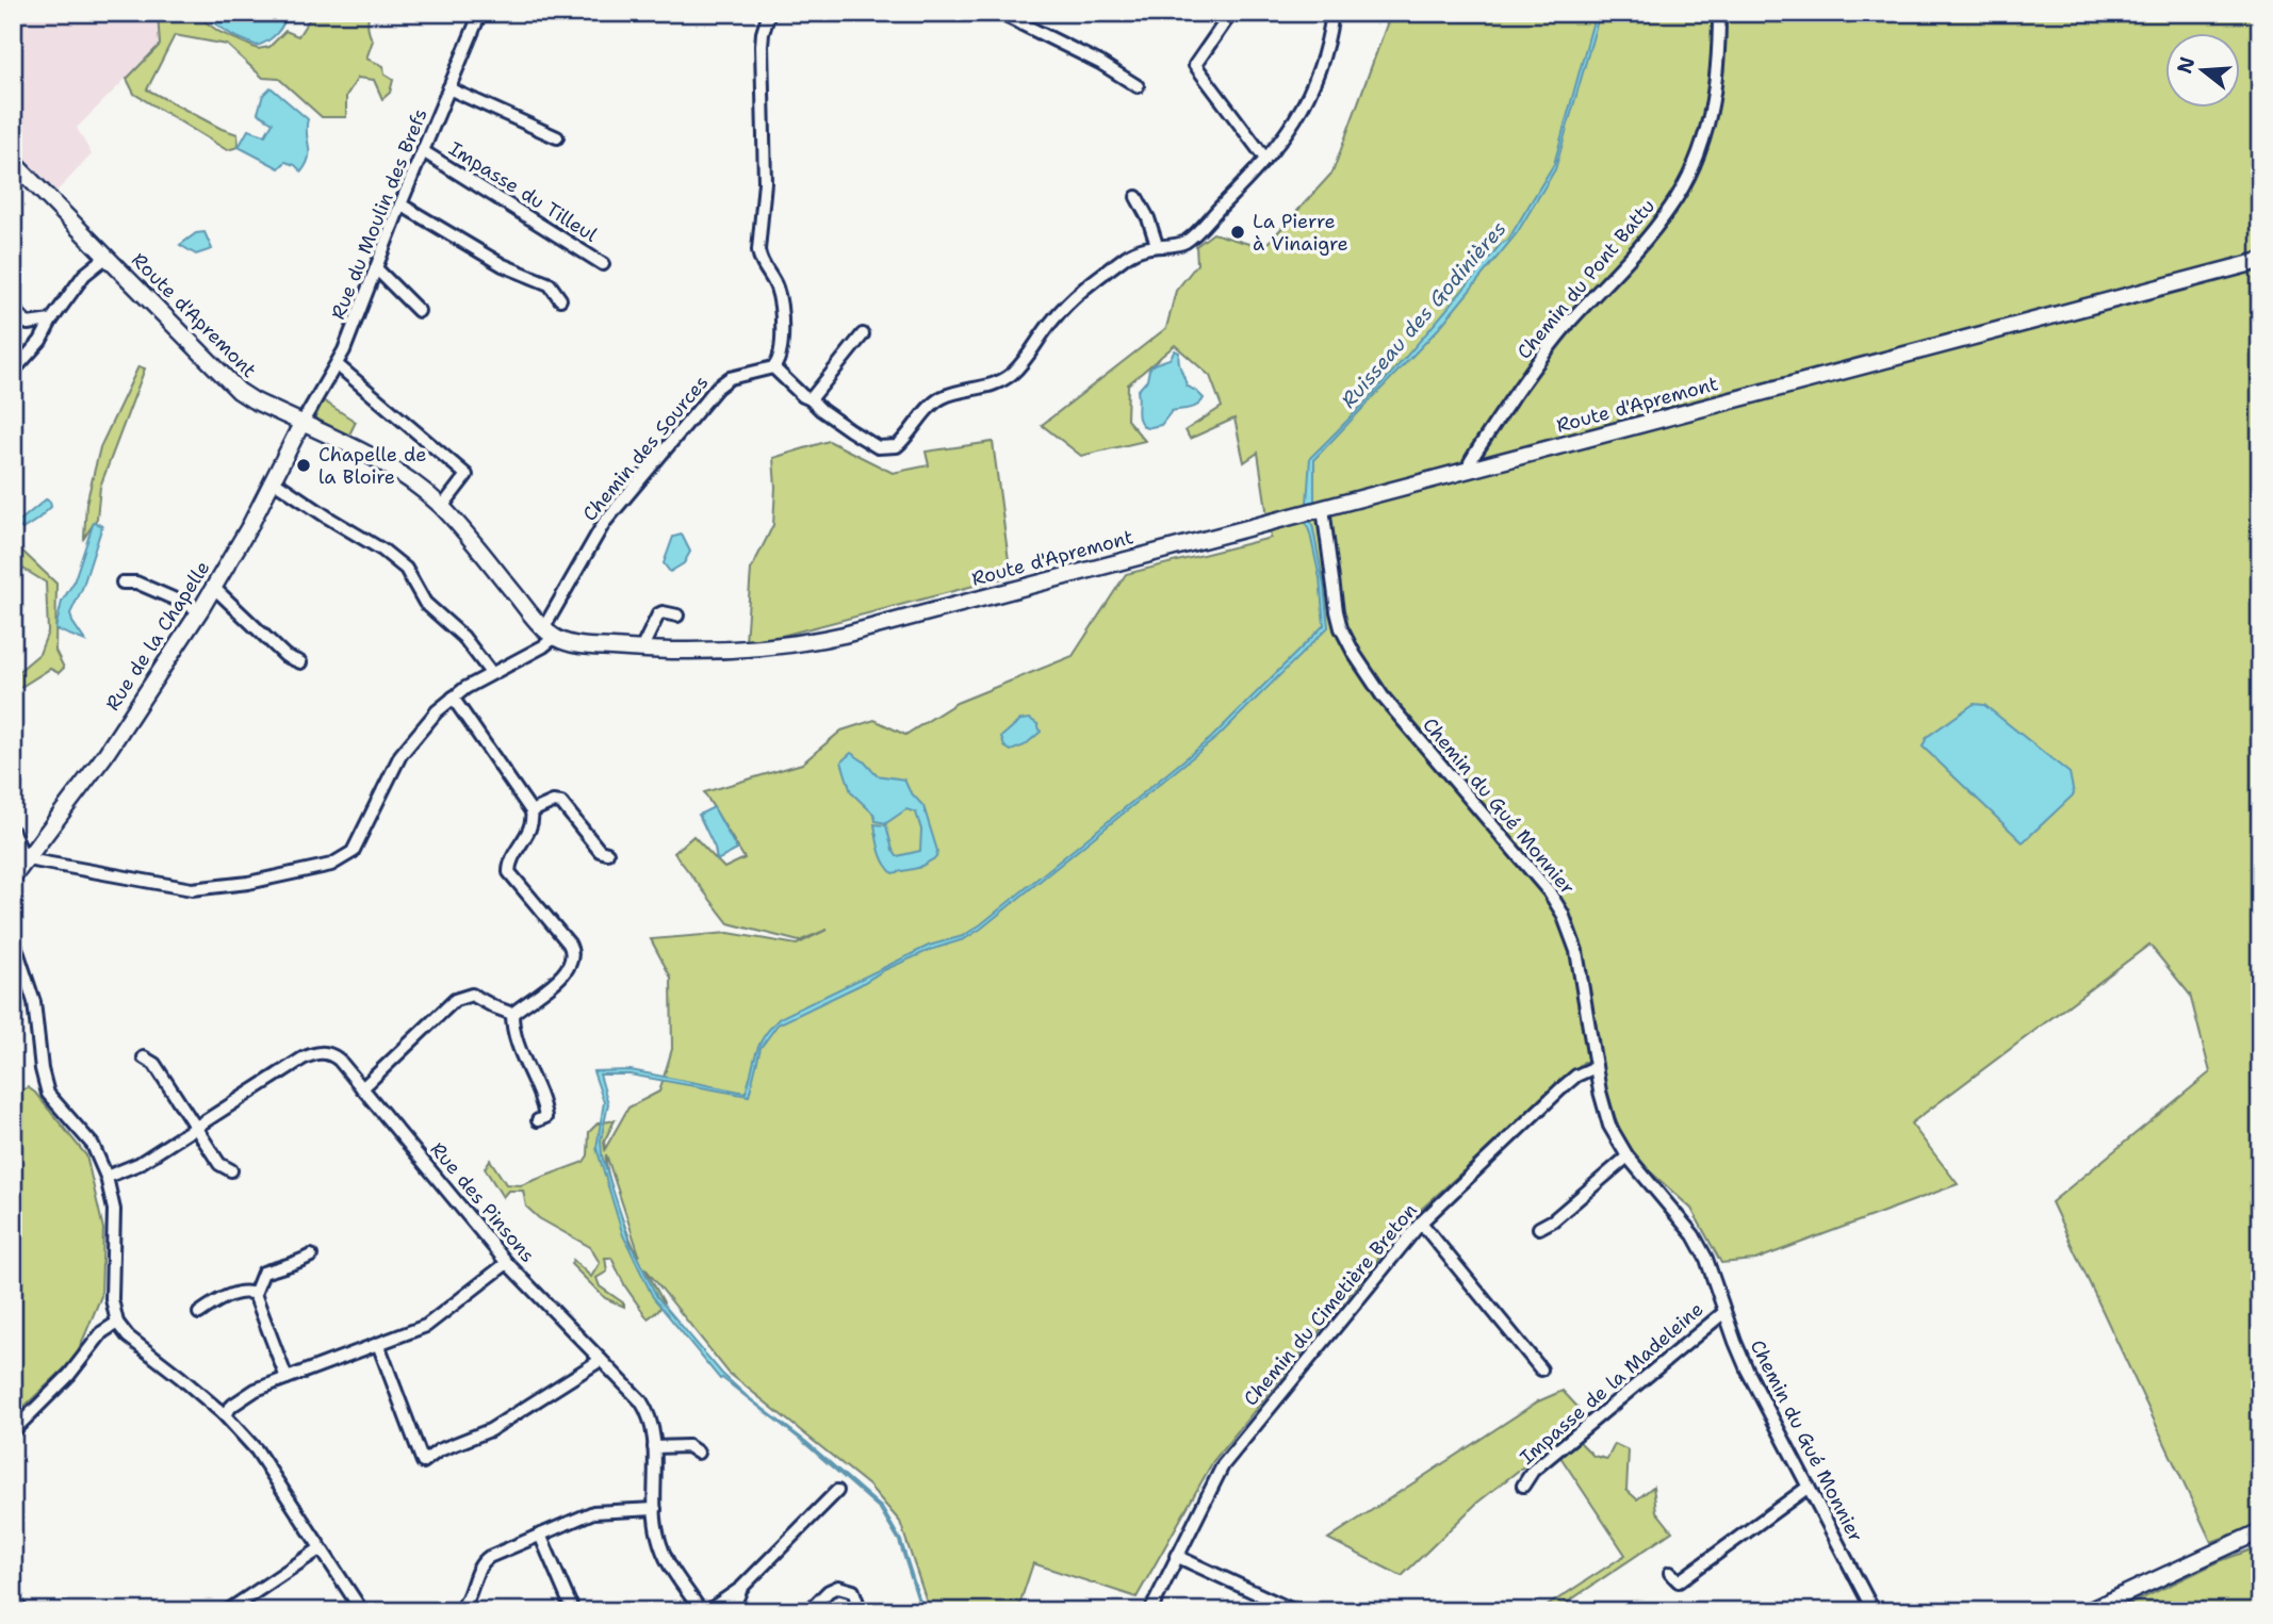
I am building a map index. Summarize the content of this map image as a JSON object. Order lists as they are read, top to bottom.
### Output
{
  "streets": {
    "street": [
      "Impasse du Tilleul",
      "Rue du Moulin des Brefs",
      "Chemin du Pont Battu",
      "Route d'Apremont",
      "Chemin des Sources",
      "Rue de la Chapelle",
      "Chemin du Gué Monnier",
      "Rue des Pinsons",
      "Chemin du Cimetière Breton",
      "Impasse de la Madeleine"
    ]
  },
  "crossings": [
    ["Impasse du Tilleul", "Rue du Moulin des Brefs"],
    ["Rue du Moulin des Brefs", "Route d'Apremont"],
    ["Rue du Moulin des Brefs", "Rue de la Chapelle"],
    ["Chemin du Pont Battu", "Route d'Apremont"],
    ["Route d'Apremont", "Chemin des Sources"],
    ["Route d'Apremont", "Rue de la Chapelle"],
    ["Route d'Apremont", "Chemin du Gué Monnier"],
    ["Chemin du Gué Monnier", "Chemin du Cimetière Breton"],
    ["Chemin du Gué Monnier", "Impasse de la Madeleine"]
  ],
  "water": ["Ruisseau des Godinières"],
  "places": ["La Pierre à Vinaigre", "Chapelle de la Bloire"],
  "north": "left"
}
